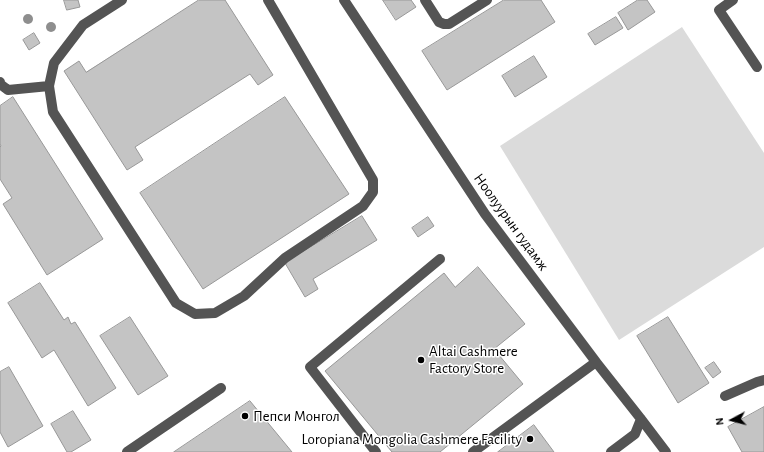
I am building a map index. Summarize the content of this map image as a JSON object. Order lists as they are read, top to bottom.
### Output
{
  "streets": {
    "street": ["Ноолуурын гудамж"]
  },
  "places": ["Altai Cashmere Factory Store", "Пепси Монгол", "Loropiana Mongolia Cashmere Facility"],
  "north": "left"
}
